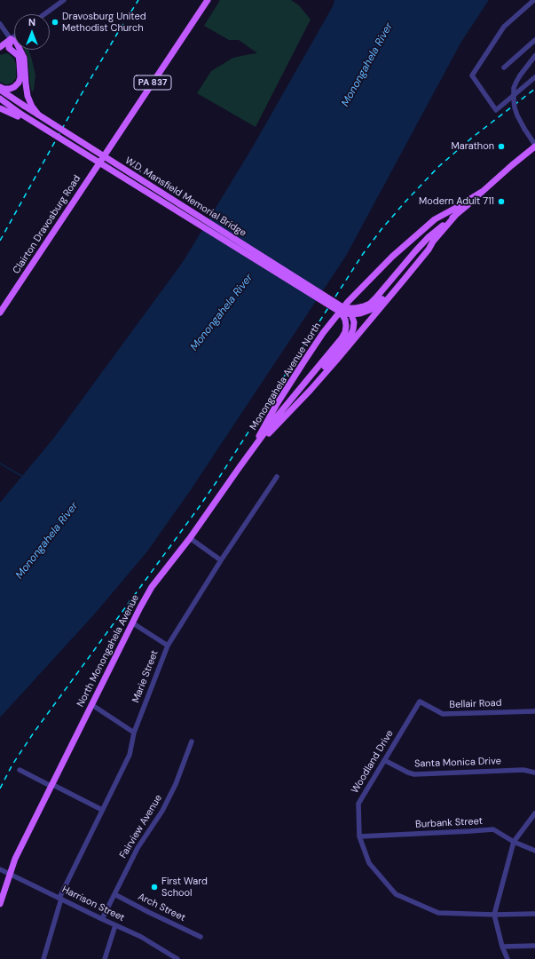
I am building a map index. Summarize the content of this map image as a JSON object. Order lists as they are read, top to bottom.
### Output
{
  "streets": {
    "main road": [
      "PA 837",
      "W.D. Mansfield Memorial Bridge",
      "Clairton Dravosburg Road",
      "Monongahela Avenue North",
      "North Monongahela Avenue"
    ],
    "street": [
      "Marie Street",
      "Bellair Road",
      "Woodland Drive",
      "Santa Monica Drive",
      "Burbank Street",
      "Fairview Avenue",
      "Harrison Street",
      "Arch Street"
    ]
  },
  "crossings": [
    ["PA 837", "W.D. Mansfield Memorial Bridge"],
    ["PA 837", "Clairton Dravosburg Road"],
    ["W.D. Mansfield Memorial Bridge", "Clairton Dravosburg Road"],
    ["Monongahela Avenue North", "North Monongahela Avenue"],
    ["North Monongahela Avenue", "Harrison Street"],
    ["Marie Street", "Harrison Street"],
    ["Bellair Road", "Woodland Drive"],
    ["Woodland Drive", "Santa Monica Drive"],
    ["Woodland Drive", "Burbank Street"],
    ["Fairview Avenue", "Harrison Street"],
    ["Fairview Avenue", "Arch Street"]
  ],
  "water": ["Monongahela River"],
  "places": [
    "Dravosburg United Methodist Church",
    "Marathon",
    "Modern Adult 711",
    "First Ward School"
  ],
  "north": "top"
}
